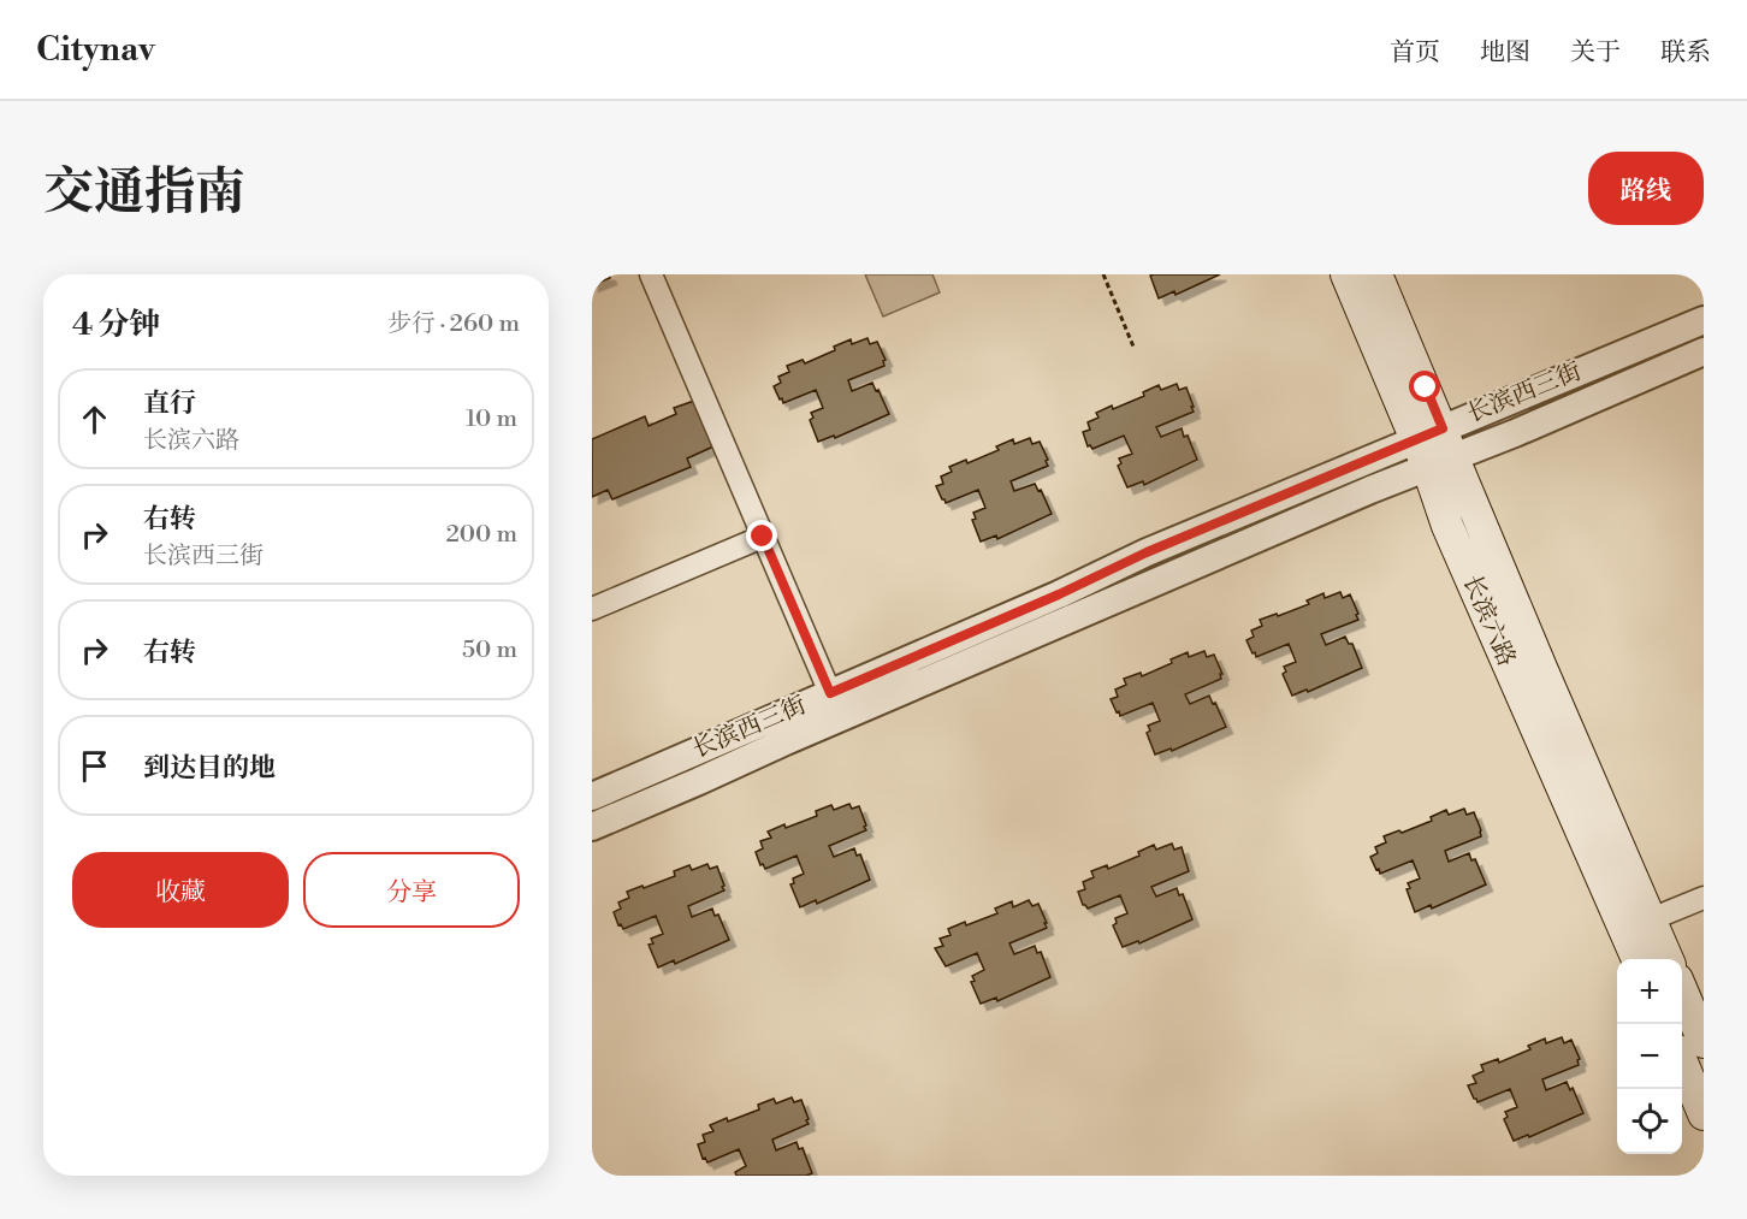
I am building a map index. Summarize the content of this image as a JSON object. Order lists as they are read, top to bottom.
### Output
{
  "streets": {
    "main road": ["长滨六路"],
    "street": ["长滨西三街"]
  },
  "crossings": [
    ["长滨西三街", "长滨六路"]
  ],
  "page": {
    "header": "Citynav",
    "nav": [
      "首页",
      "地图",
      "关于",
      "联系"
    ],
    "title": "交通指南",
    "buttons": [
      "路线",
      ["收藏", "分享"]
    ],
    "heading": ["4 分钟", "步行 · 260 m"],
    "list": [
      ["直行", "长滨六路", "10 m"],
      ["右转", "长滨西三街", "200 m"],
      ["右转", "50 m"],
      "到达目的地"
    ],
    "map_buttons": ["+", "−"]
  }
}
